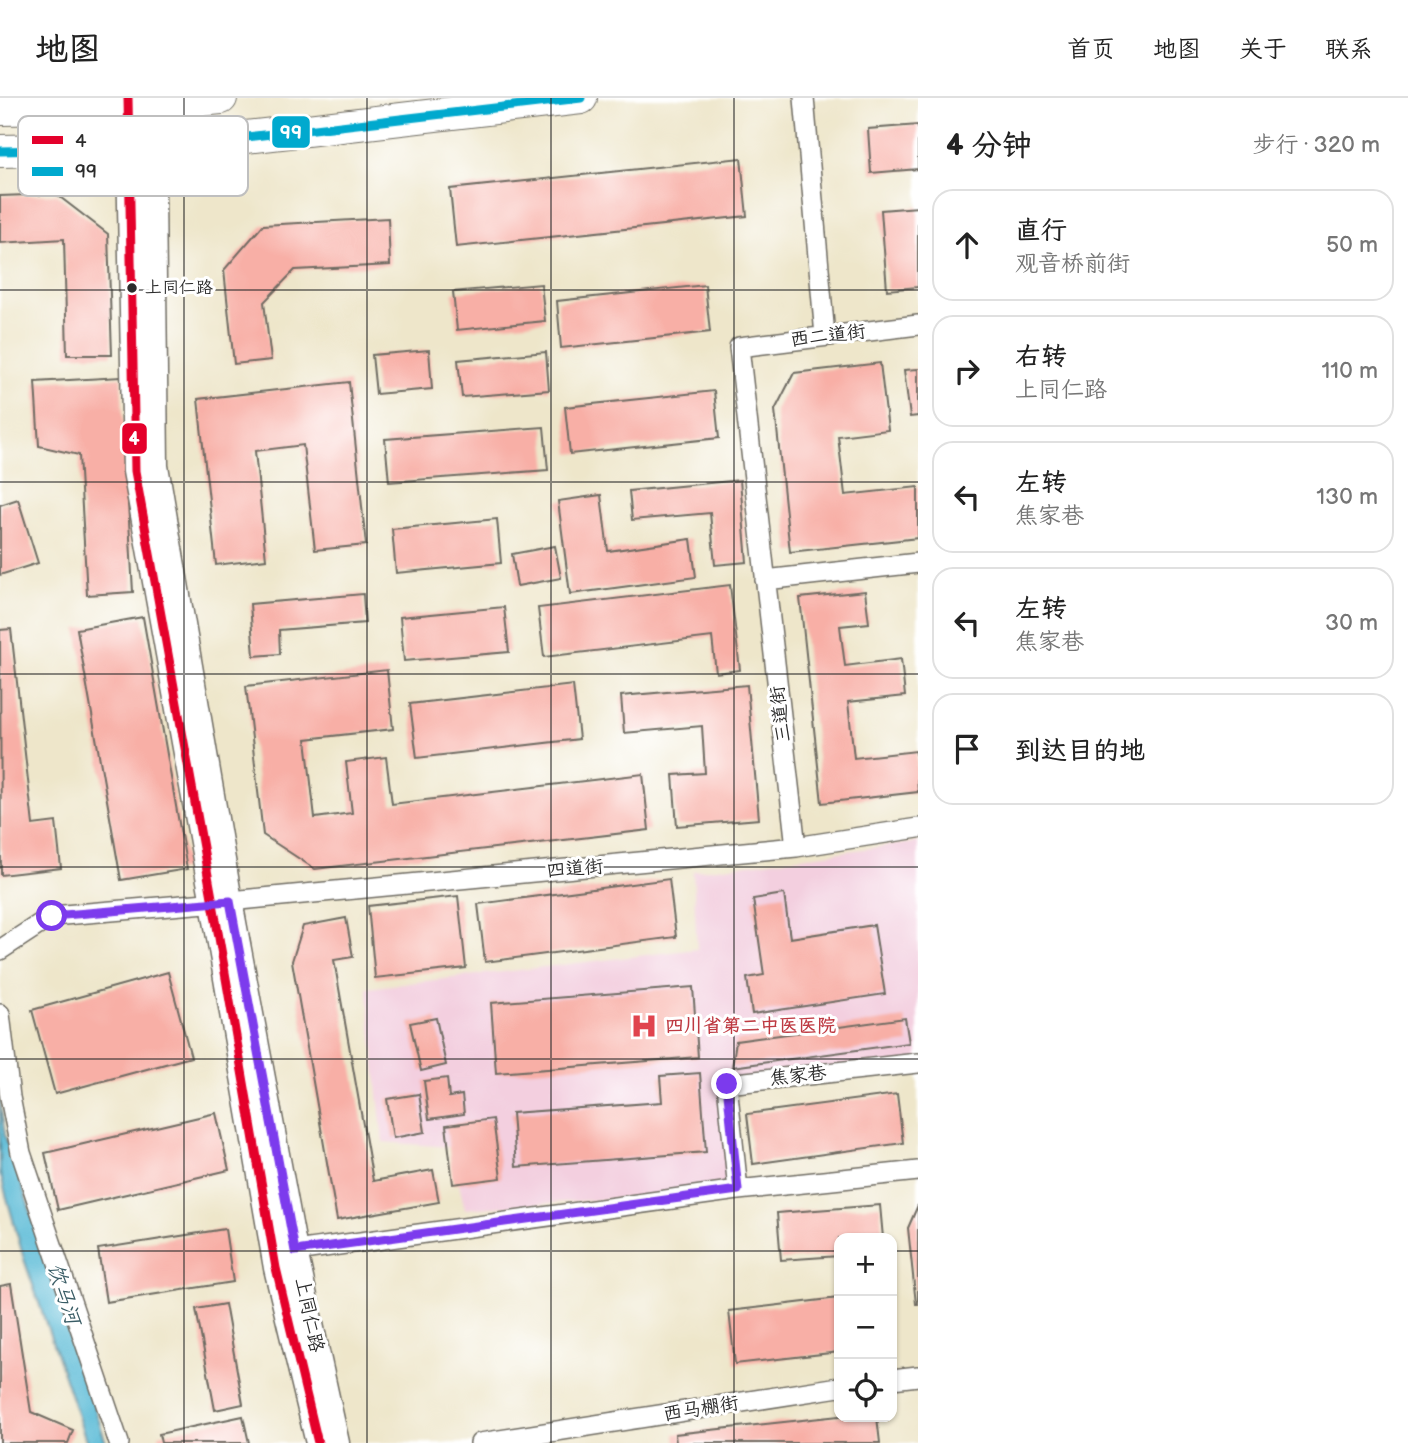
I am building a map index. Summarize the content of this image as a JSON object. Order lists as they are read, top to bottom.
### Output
{
  "streets": {
    "street": [
      "西二道街",
      "三道街",
      "四道街",
      "焦家巷",
      "上同仁路",
      "西马棚街"
    ]
  },
  "crossings": [
    ["西二道街", "三道街"],
    ["三道街", "四道街"],
    ["四道街", "上同仁路"]
  ],
  "water": ["饮马河"],
  "places": {
    "other": ["上同仁路"],
    "hospital": ["四川省第二中医医院"]
  },
  "lines": ["transit line 4", "transit line 99"],
  "legend": ["4", "99"],
  "page": {
    "header": "地图",
    "nav": [
      "首页",
      "地图",
      "关于",
      "联系"
    ],
    "heading": ["4 分钟", "步行 · 320 m"],
    "list": [
      ["直行", "观音桥前街", "50 m"],
      ["右转", "上同仁路", "110 m"],
      ["左转", "焦家巷", "130 m"],
      ["左转", "焦家巷", "30 m"],
      "到达目的地"
    ],
    "map_buttons": ["+", "−"]
  }
}
